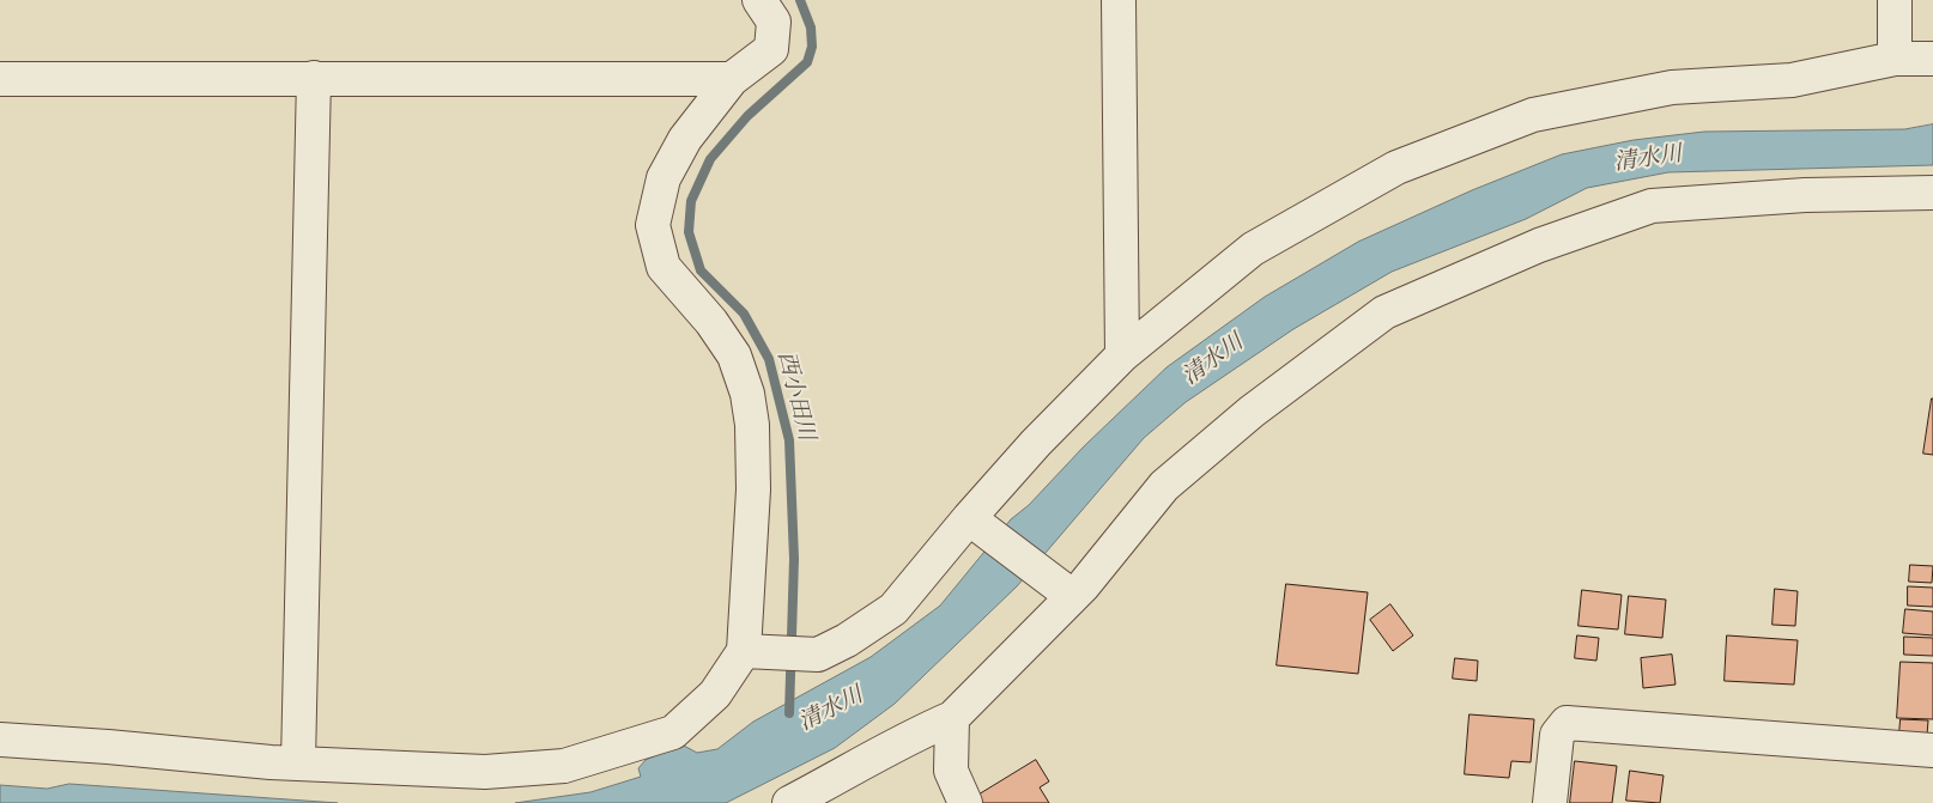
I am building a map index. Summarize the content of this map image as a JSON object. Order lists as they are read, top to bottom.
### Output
{
  "water": ["清水川", "西小田川"]
}
